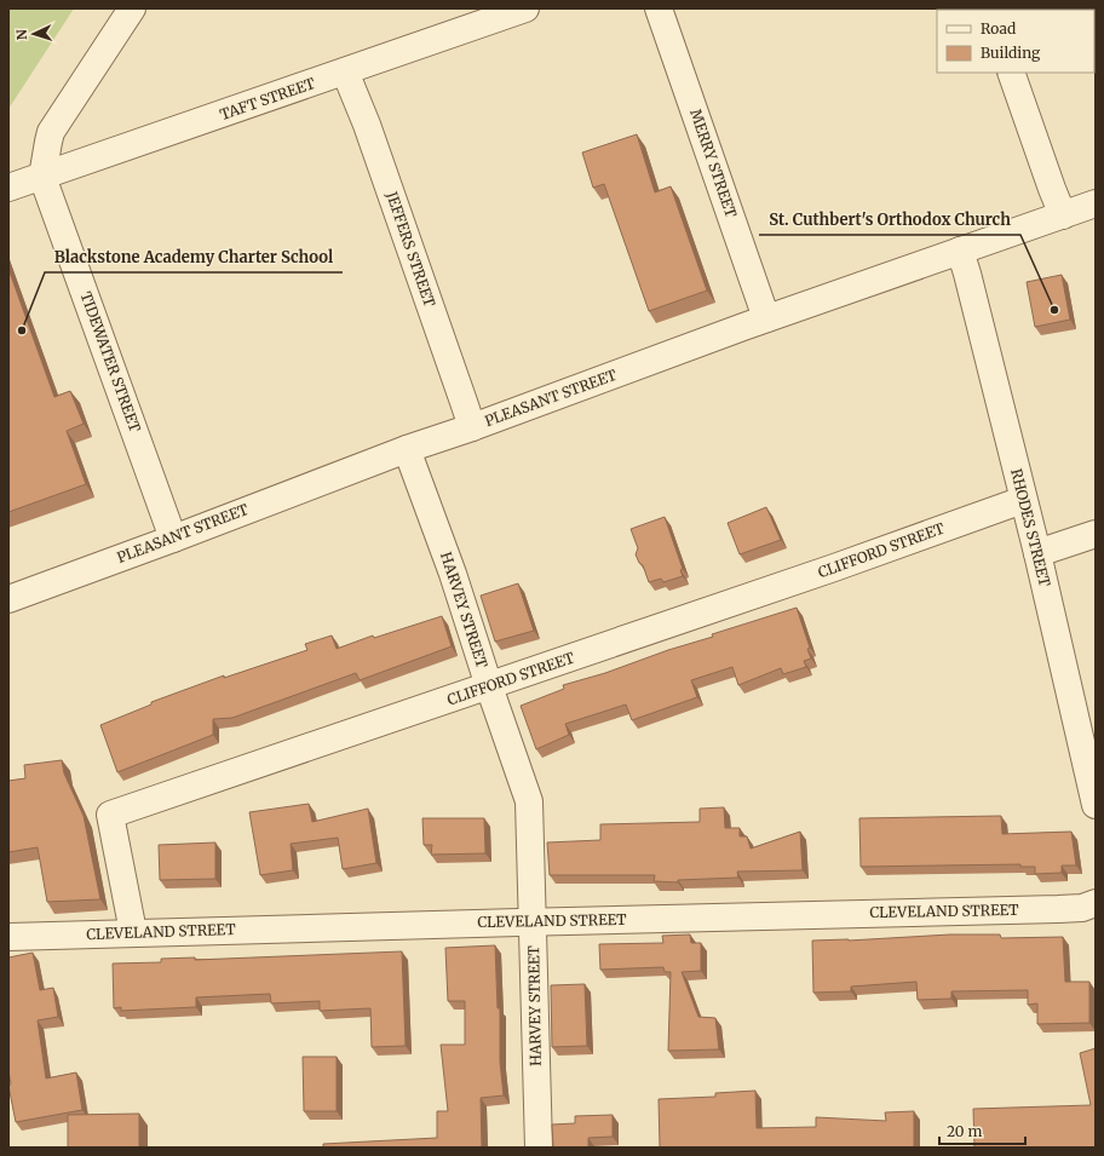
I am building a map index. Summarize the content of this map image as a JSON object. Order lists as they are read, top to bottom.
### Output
{
  "streets": {
    "street": [
      "TAFT STREET",
      "MERRY STREET",
      "JEFFERS STREET",
      "TIDEWATER STREET",
      "PLEASANT STREET",
      "RHODES STREET",
      "CLIFFORD STREET",
      "HARVEY STREET",
      "CLEVELAND STREET"
    ]
  },
  "crossings": [
    ["TAFT STREET", "JEFFERS STREET"],
    ["TAFT STREET", "TIDEWATER STREET"],
    ["MERRY STREET", "PLEASANT STREET"],
    ["JEFFERS STREET", "PLEASANT STREET"],
    ["TIDEWATER STREET", "PLEASANT STREET"],
    ["PLEASANT STREET", "RHODES STREET"],
    ["PLEASANT STREET", "HARVEY STREET"],
    ["RHODES STREET", "CLIFFORD STREET"],
    ["CLIFFORD STREET", "HARVEY STREET"],
    ["CLIFFORD STREET", "CLEVELAND STREET"],
    ["HARVEY STREET", "CLEVELAND STREET"]
  ],
  "places": ["St. Cuthbert's Orthodox Church", "Blackstone Academy Charter School"],
  "legend": ["Road", "Building"],
  "scale_bar": "20 m",
  "north": "left"
}
